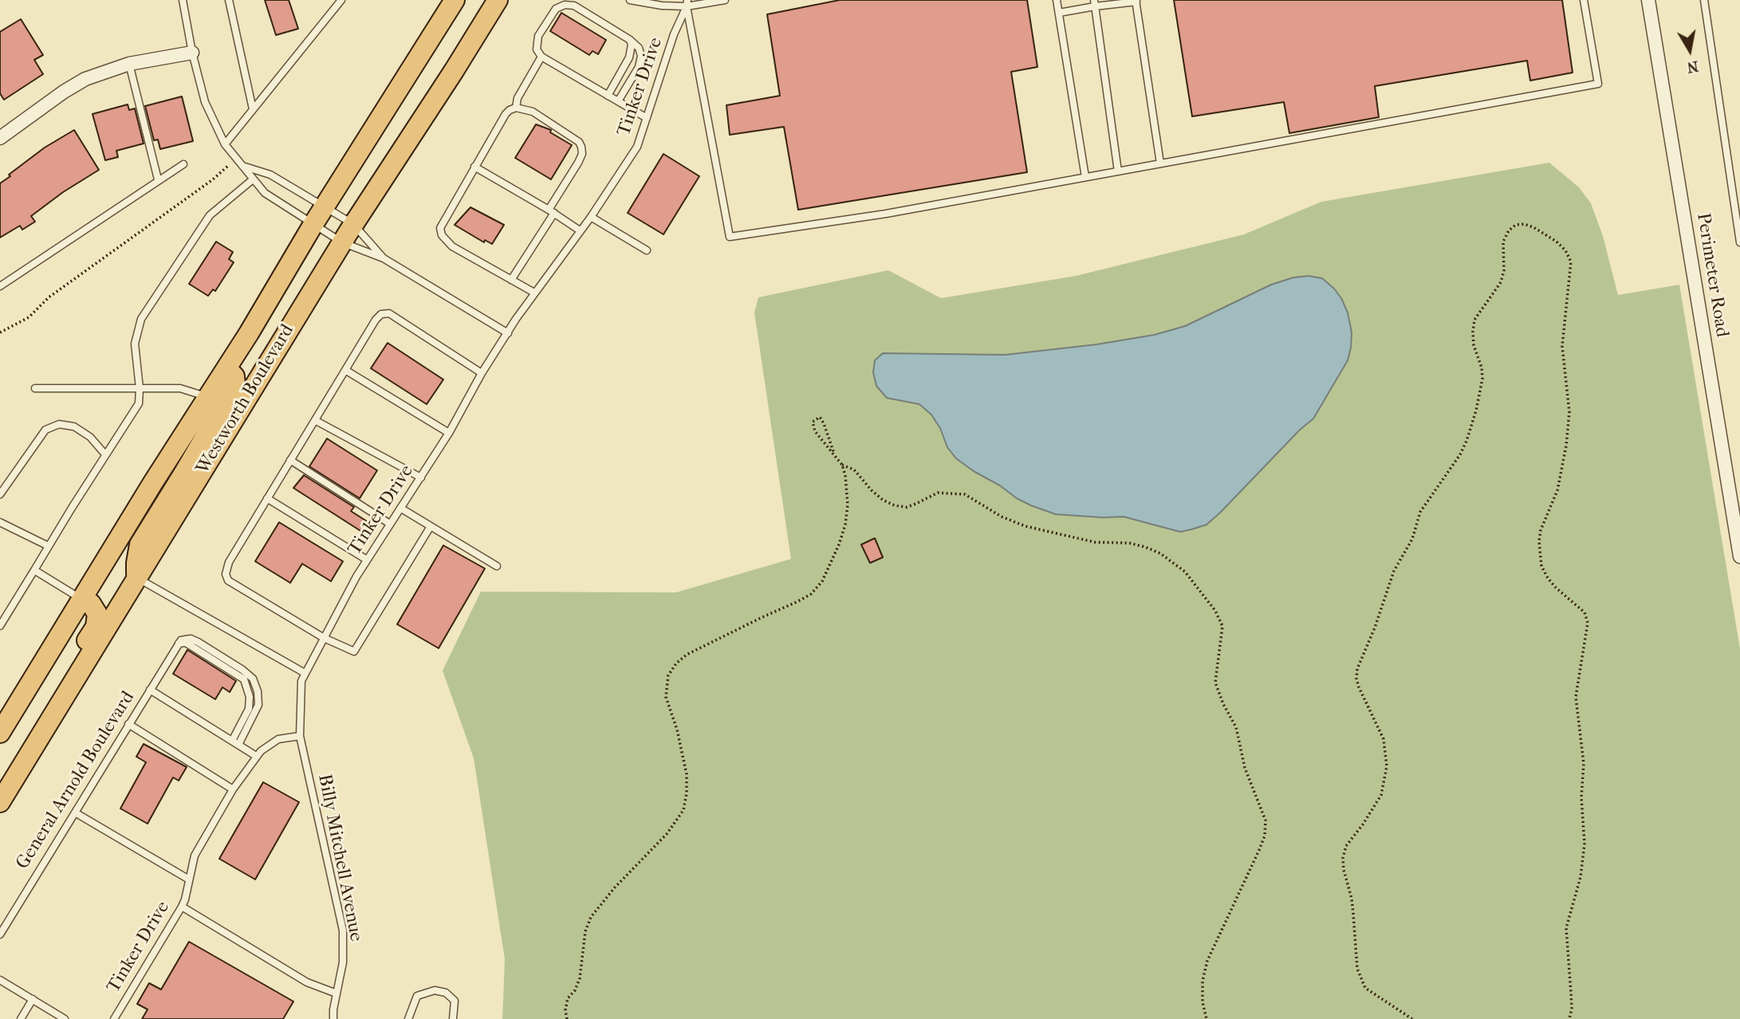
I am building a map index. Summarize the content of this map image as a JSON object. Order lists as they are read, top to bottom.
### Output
{
  "streets": {
    "main road": ["Westworth Boulevard"],
    "street": ["Perimeter Road"],
    "lane": ["Tinker Drive", "General Arnold Boulevard", "Billy Mitchell Avenue"]
  },
  "crossings": [
    ["Tinker Drive", "Billy Mitchell Avenue"]
  ],
  "north": "bottom"
}
